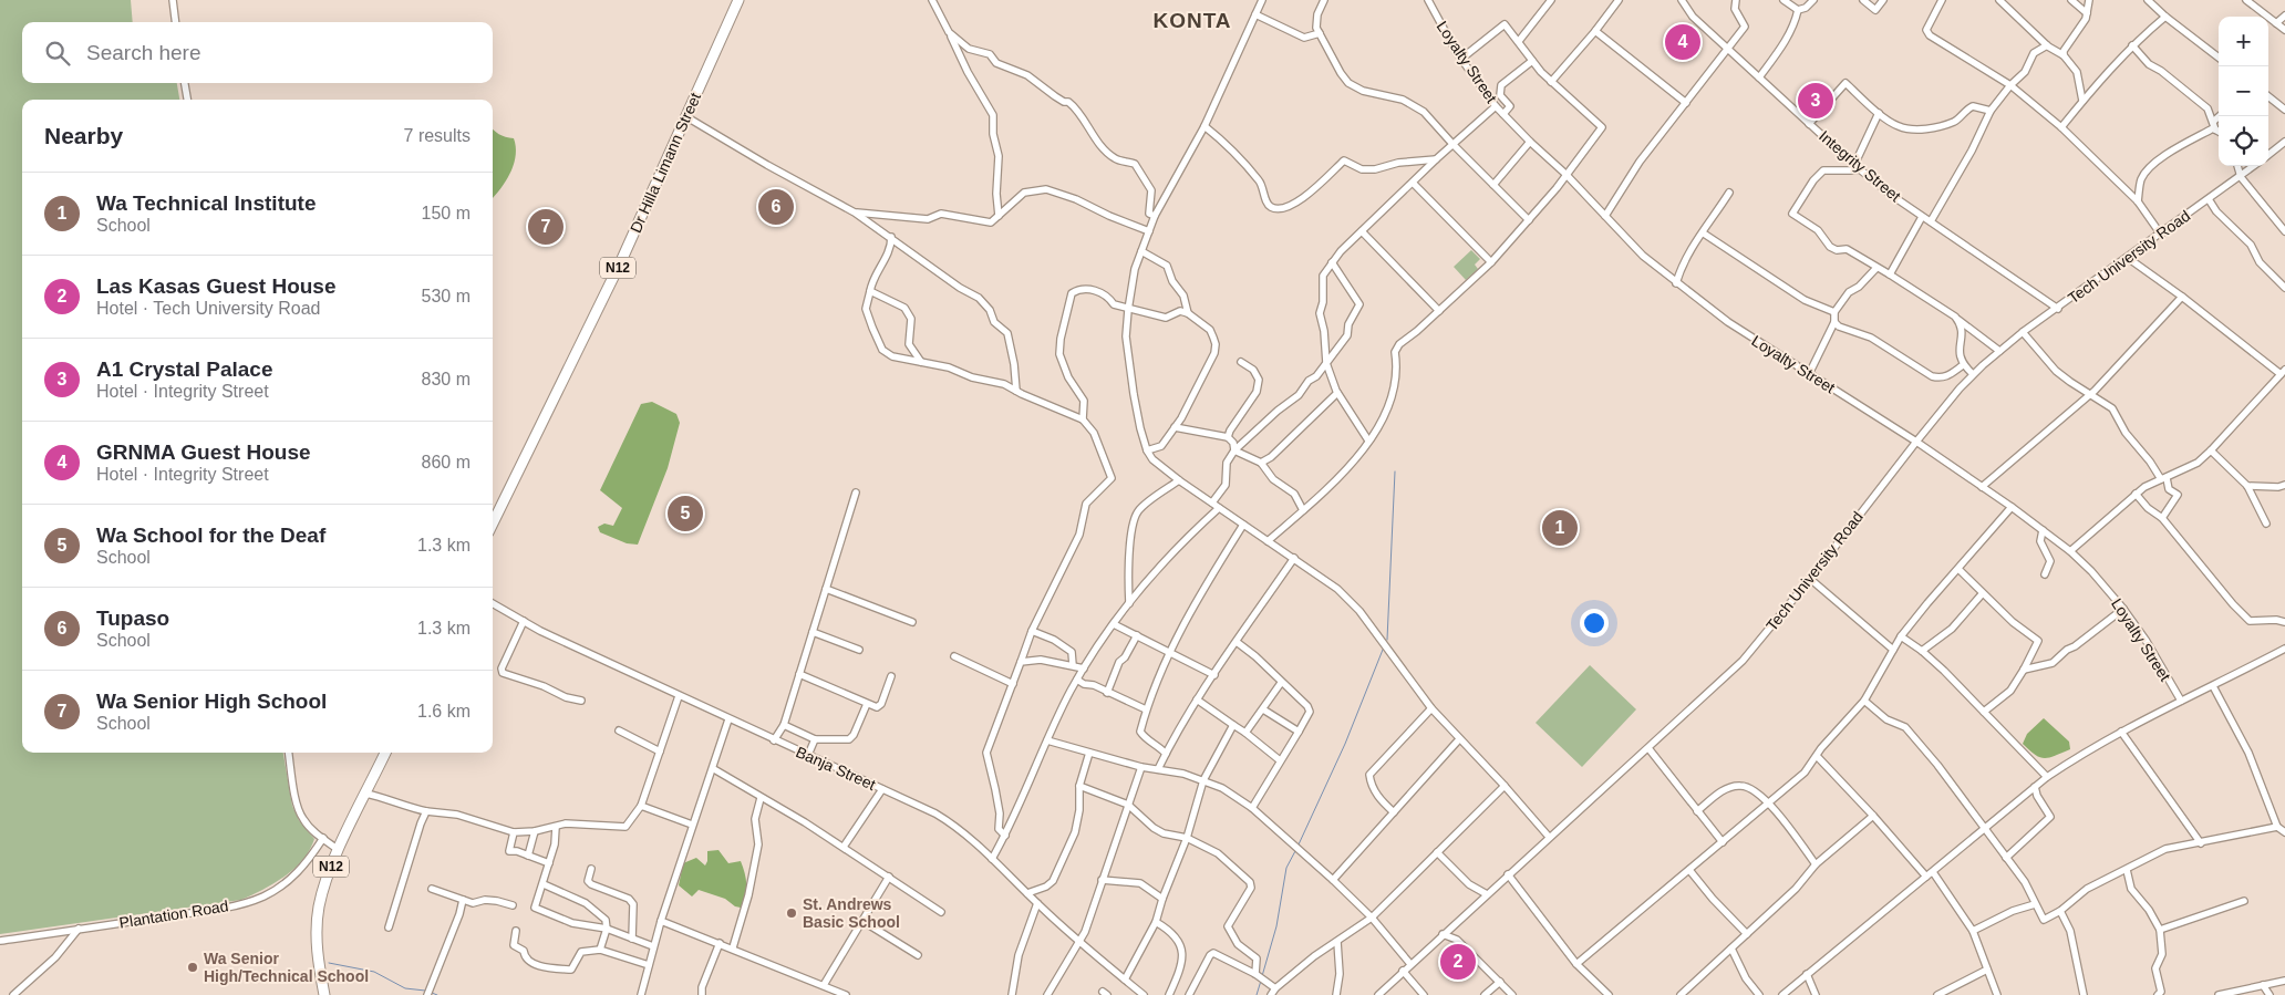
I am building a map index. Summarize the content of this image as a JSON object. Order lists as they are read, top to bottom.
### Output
{
  "streets": {
    "highway": ["Dr Hilla Limann Street", "N12"],
    "street": [
      "Loyalty Street",
      "Integrity Street",
      "Tech University Road",
      "Banja Street",
      "Plantation Road"
    ]
  },
  "crossings": [
    ["Loyalty Street", "Tech University Road"],
    ["Integrity Street", "Tech University Road"]
  ],
  "districts": ["KONTA"],
  "places": ["St. Andrews Basic School", "Wa Senior High/Technical School"],
  "page": {
    "map_buttons": ["+", "−"],
    "pins": [
      "4",
      "3",
      "6",
      "7",
      "5",
      "1",
      "2"
    ],
    "search": "Search here",
    "heading": ["Nearby", "7 results"],
    "list": [
      {
        "mark": "1",
        "name": "Wa Technical Institute",
        "note": "School",
        "value": "150 m"
      },
      {
        "mark": "2",
        "name": "Las Kasas Guest House",
        "note": "Hotel · Tech University Road",
        "value": "530 m"
      },
      {
        "mark": "3",
        "name": "A1 Crystal Palace",
        "note": "Hotel · Integrity Street",
        "value": "830 m"
      },
      {
        "mark": "4",
        "name": "GRNMA Guest House",
        "note": "Hotel · Integrity Street",
        "value": "860 m"
      },
      {
        "mark": "5",
        "name": "Wa School for the Deaf",
        "note": "School",
        "value": "1.3 km"
      },
      {
        "mark": "6",
        "name": "Tupaso",
        "note": "School",
        "value": "1.3 km"
      },
      {
        "mark": "7",
        "name": "Wa Senior High School",
        "note": "School",
        "value": "1.6 km"
      }
    ]
  }
}
